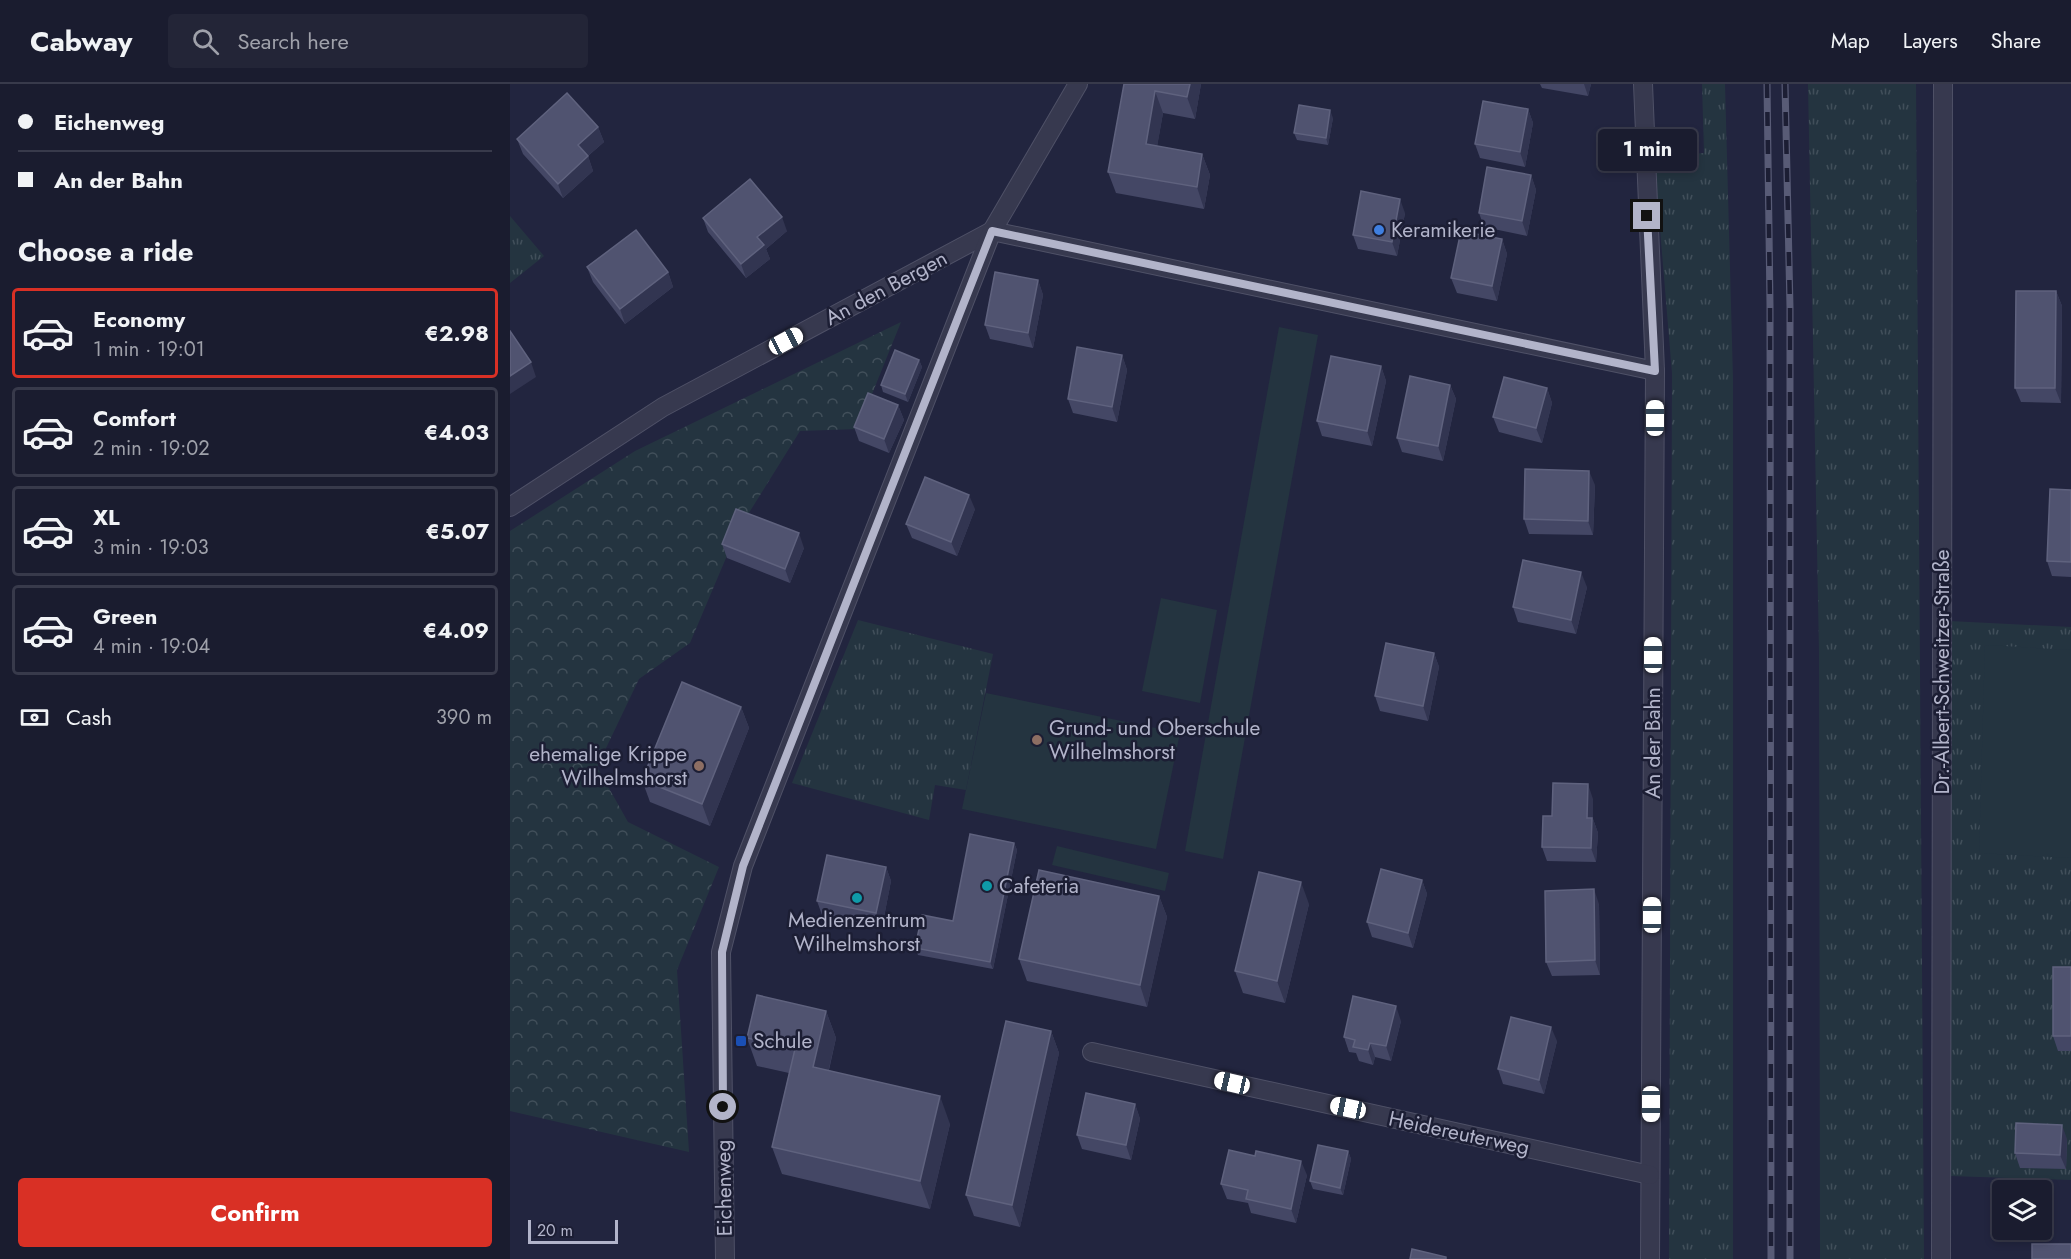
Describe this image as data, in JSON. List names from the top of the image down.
{
  "streets": {
    "street": [
      "An den Bergen",
      "Dr.-Albert-Schweitzer-Straße",
      "An der Bahn",
      "Heidereuterweg",
      "Eichenweg"
    ]
  },
  "crossings": [
    ["An den Bergen", "Eichenweg"],
    ["An der Bahn", "Heidereuterweg"]
  ],
  "places": {
    "other": [
      "Keramikerie",
      "Grund- und Oberschule Wilhelmshorst",
      "ehemalige Krippe Wilhelmshorst",
      "Cafeteria",
      "Medienzentrum Wilhelmshorst"
    ],
    "transit": ["Schule"]
  },
  "scale_bar": "20 m",
  "page": {
    "header": "Cabway",
    "search": "Search here",
    "nav": ["Map", "Layers", "Share"],
    "banner": ["Eichenweg", "An der Bahn"],
    "bubble": "1 min",
    "heading": "Choose a ride",
    "list": [
      {
        "name": "Economy",
        "note": "1 min · 19:01",
        "value": "€2.98"
      },
      {
        "name": "Comfort",
        "note": "2 min · 19:02",
        "value": "€4.03"
      },
      {
        "name": "XL",
        "note": "3 min · 19:03",
        "value": "€5.07"
      },
      {
        "name": "Green",
        "note": "4 min · 19:04",
        "value": "€4.09"
      }
    ],
    "pay": ["Cash", "390 m"],
    "buttons": "Confirm",
    "scale": "20 m"
  }
}
